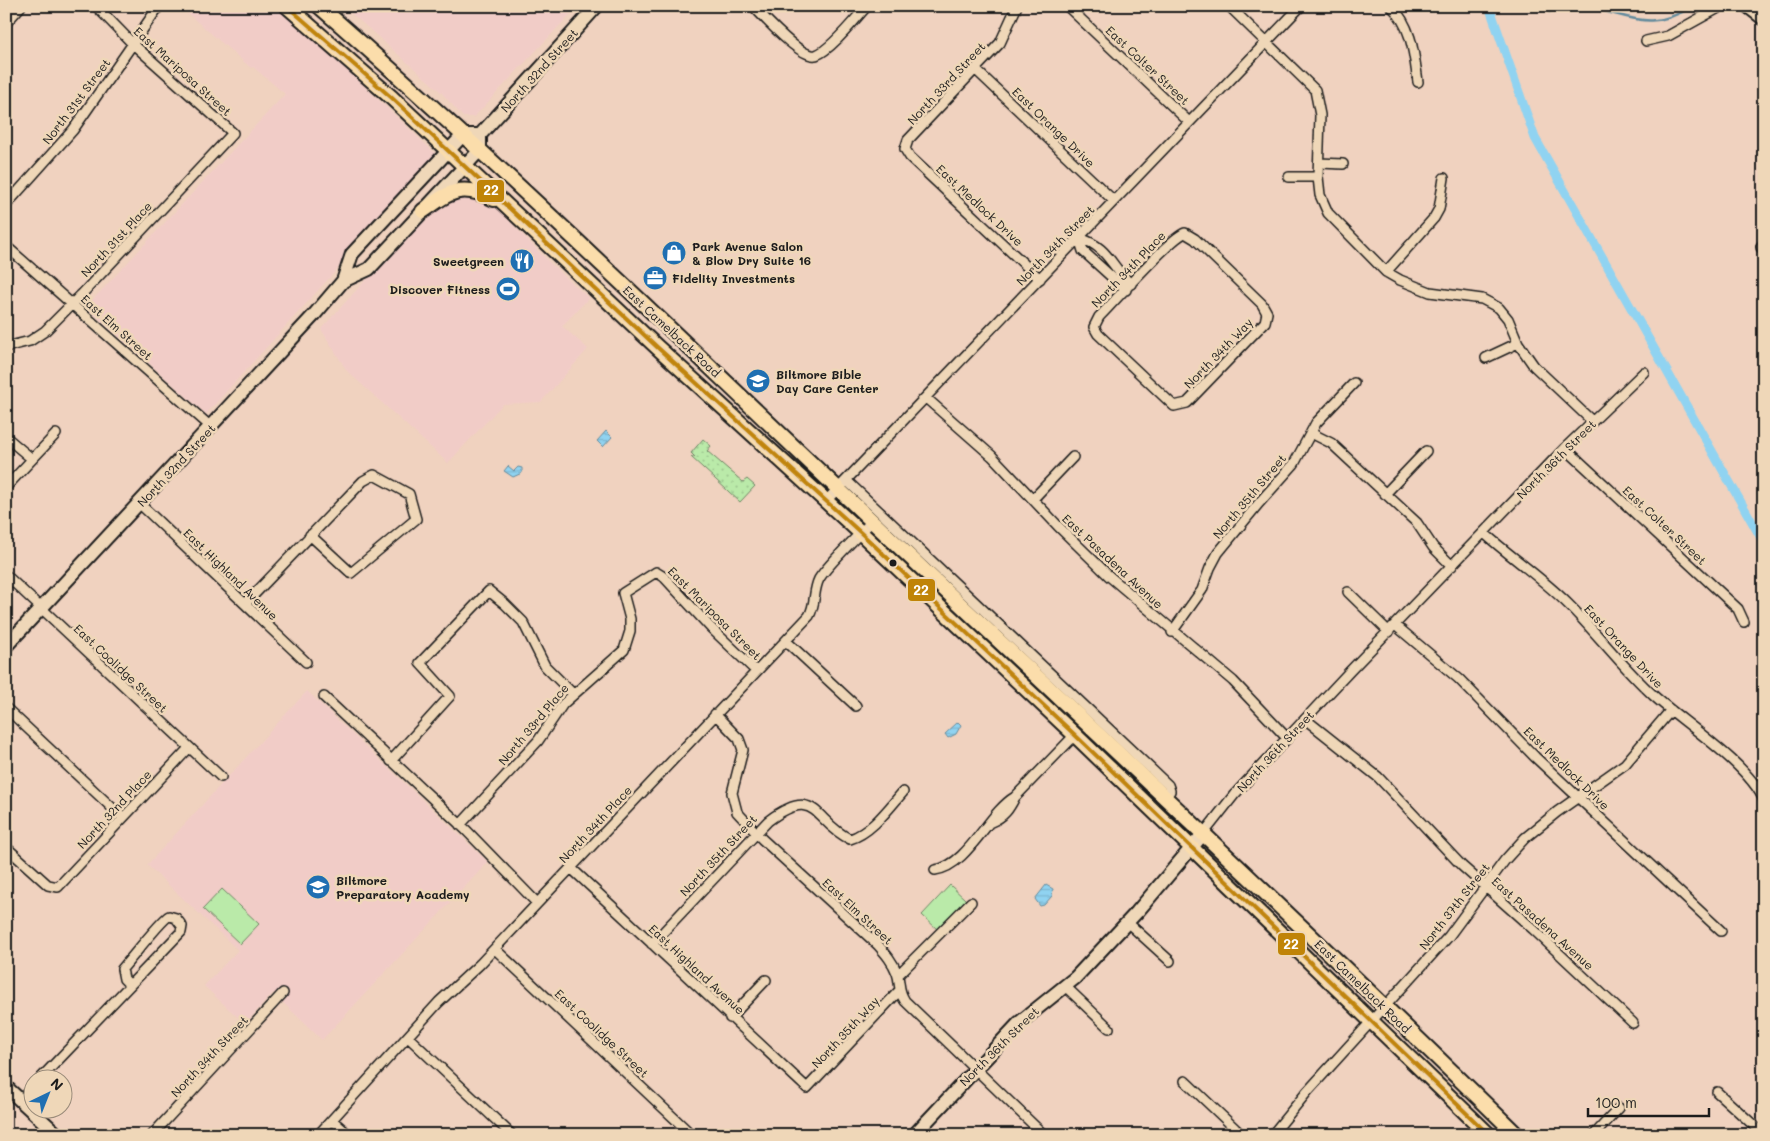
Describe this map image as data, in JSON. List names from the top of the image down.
{
  "streets": {
    "main road": ["North 32nd Street", "East Camelback Road", "North 36th Street"],
    "street": [
      "East Colter Street",
      "East Mariposa Street",
      "North 33rd Street",
      "North 31st Street",
      "East Orange Drive",
      "East Medlock Drive",
      "North 31st Place",
      "North 34th Street",
      "North 34th Place",
      "East Elm Street",
      "North 34th Way",
      "North 35th Street",
      "East Pasadena Avenue",
      "East Highland Avenue",
      "East Coolidge Street",
      "North 33rd Place",
      "North 32nd Place",
      "North 37th Street",
      "North 35th Way"
    ]
  },
  "crossings": [
    ["East Colter Street", "North 34th Street"],
    ["East Colter Street", "North 36th Street"],
    ["North 32nd Street", "East Elm Street"],
    ["North 32nd Street", "East Camelback Road"],
    ["North 32nd Street", "East Highland Avenue"],
    ["North 32nd Street", "East Coolidge Street"],
    ["East Mariposa Street", "North 31st Street"],
    ["East Mariposa Street", "North 31st Place"],
    ["East Mariposa Street", "North 34th Place"],
    ["East Mariposa Street", "North 33rd Place"],
    ["North 33rd Street", "East Orange Drive"],
    ["North 33rd Street", "East Medlock Drive"],
    ["East Orange Drive", "North 34th Street"],
    ["East Orange Drive", "North 36th Street"],
    ["East Orange Drive", "North 37th Street"],
    ["East Medlock Drive", "North 34th Street"],
    ["East Medlock Drive", "North 36th Street"],
    ["East Medlock Drive", "North 37th Street"],
    ["North 31st Place", "East Elm Street"],
    ["North 34th Street", "East Camelback Road"],
    ["North 34th Street", "East Pasadena Avenue"],
    ["North 34th Place", "East Elm Street"],
    ["North 34th Place", "East Camelback Road"],
    ["North 34th Place", "North 34th Way"],
    ["North 34th Place", "East Highland Avenue"],
    ["North 34th Place", "East Coolidge Street"],
    ["East Elm Street", "North 35th Street"],
    ["East Elm Street", "North 35th Way"],
    ["East Camelback Road", "North 36th Street"],
    ["East Camelback Road", "North 37th Street"],
    ["North 36th Street", "East Pasadena Avenue"],
    ["North 35th Street", "East Pasadena Avenue"],
    ["North 35th Street", "East Highland Avenue"],
    ["East Pasadena Avenue", "North 37th Street"],
    ["East Highland Avenue", "North 35th Way"],
    ["East Coolidge Street", "North 32nd Place"]
  ],
  "places": {
    "shop": ["Park Avenue Salon & Blow Dry Suite 16"],
    "restaurant": ["Sweetgreen"],
    "office": ["Fidelity Investments"],
    "sports": ["Discover Fitness"],
    "school or university": ["Biltmore Bible Day Care Center", "Biltmore Preparatory Academy"]
  },
  "lines": ["transit line 22"],
  "scale_bar": "100 m",
  "north": "top right"
}
